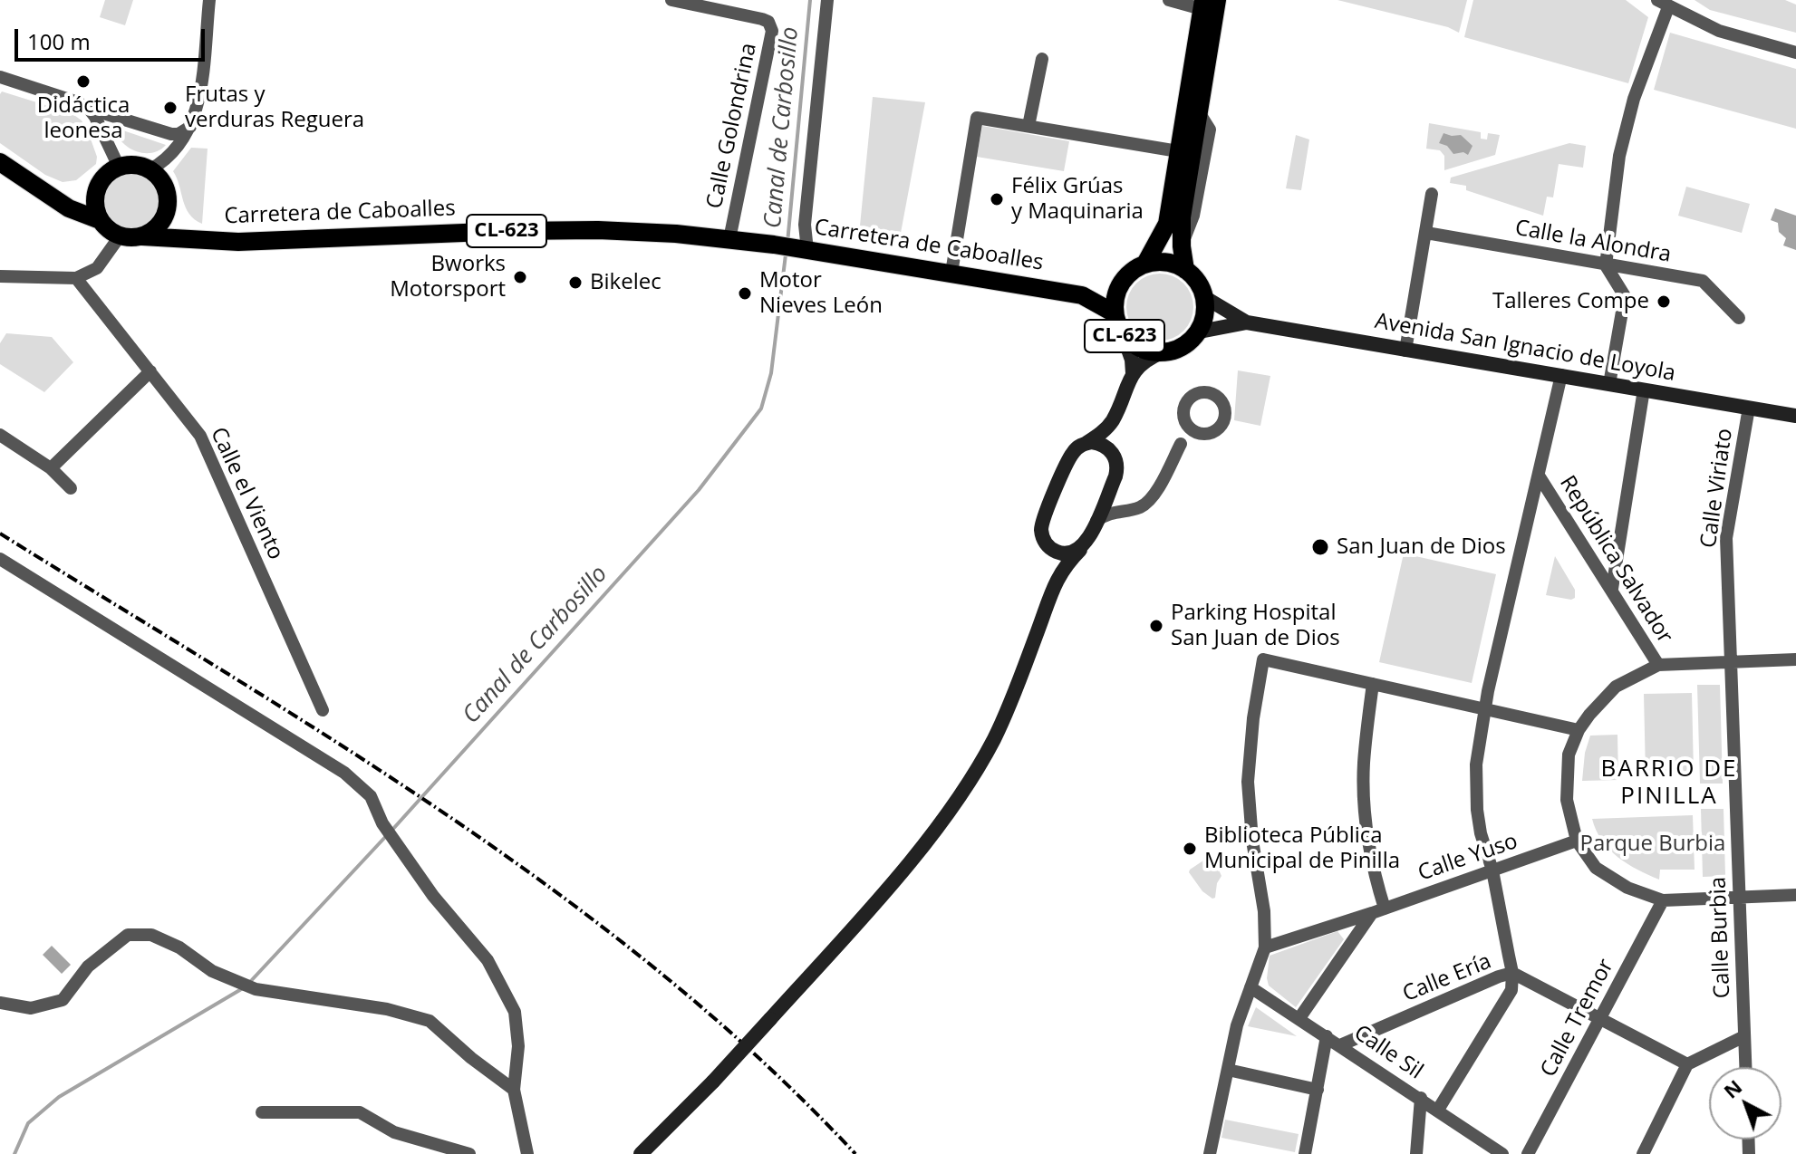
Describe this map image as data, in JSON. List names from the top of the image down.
{
  "streets": {
    "main road": ["Carretera de Caboalles", "CL-623", "Avenida San Ignacio de Loyola"],
    "street": [
      "Calle Golondrina",
      "Calle la Alondra",
      "Calle Viriato",
      "Calle el Viento",
      "República Salvador",
      "Calle Yuso",
      "Calle Burbia",
      "Calle Ería",
      "Calle Tremor",
      "Calle Sil"
    ]
  },
  "crossings": [
    ["Calle Golondrina", "Carretera de Caboalles"],
    ["Carretera de Caboalles", "CL-623"],
    ["Avenida San Ignacio de Loyola", "Calle Viriato"],
    ["Avenida San Ignacio de Loyola", "Calle Ería"],
    ["Calle Viriato", "Calle Burbia"],
    ["República Salvador", "Calle Ería"],
    ["Calle Yuso", "Calle Ería"],
    ["Calle Ería", "Calle Sil"]
  ],
  "districts": ["BARRIO DE PINILLA"],
  "water": ["Canal de Carbosillo"],
  "parks": ["Parque Burbia"],
  "places": [
    "Didáctica leonesa",
    "Frutas y verduras Reguera",
    "Félix Grúas y Maquinaria",
    "Bworks Motorsport",
    "Bikelec",
    "Motor Nieves León",
    "Talleres Compe",
    "San Juan de Dios",
    "Parking Hospital San Juan de Dios",
    "Biblioteca Pública Municipal de Pinilla"
  ],
  "scale_bar": "100 m",
  "north": "top left"
}
